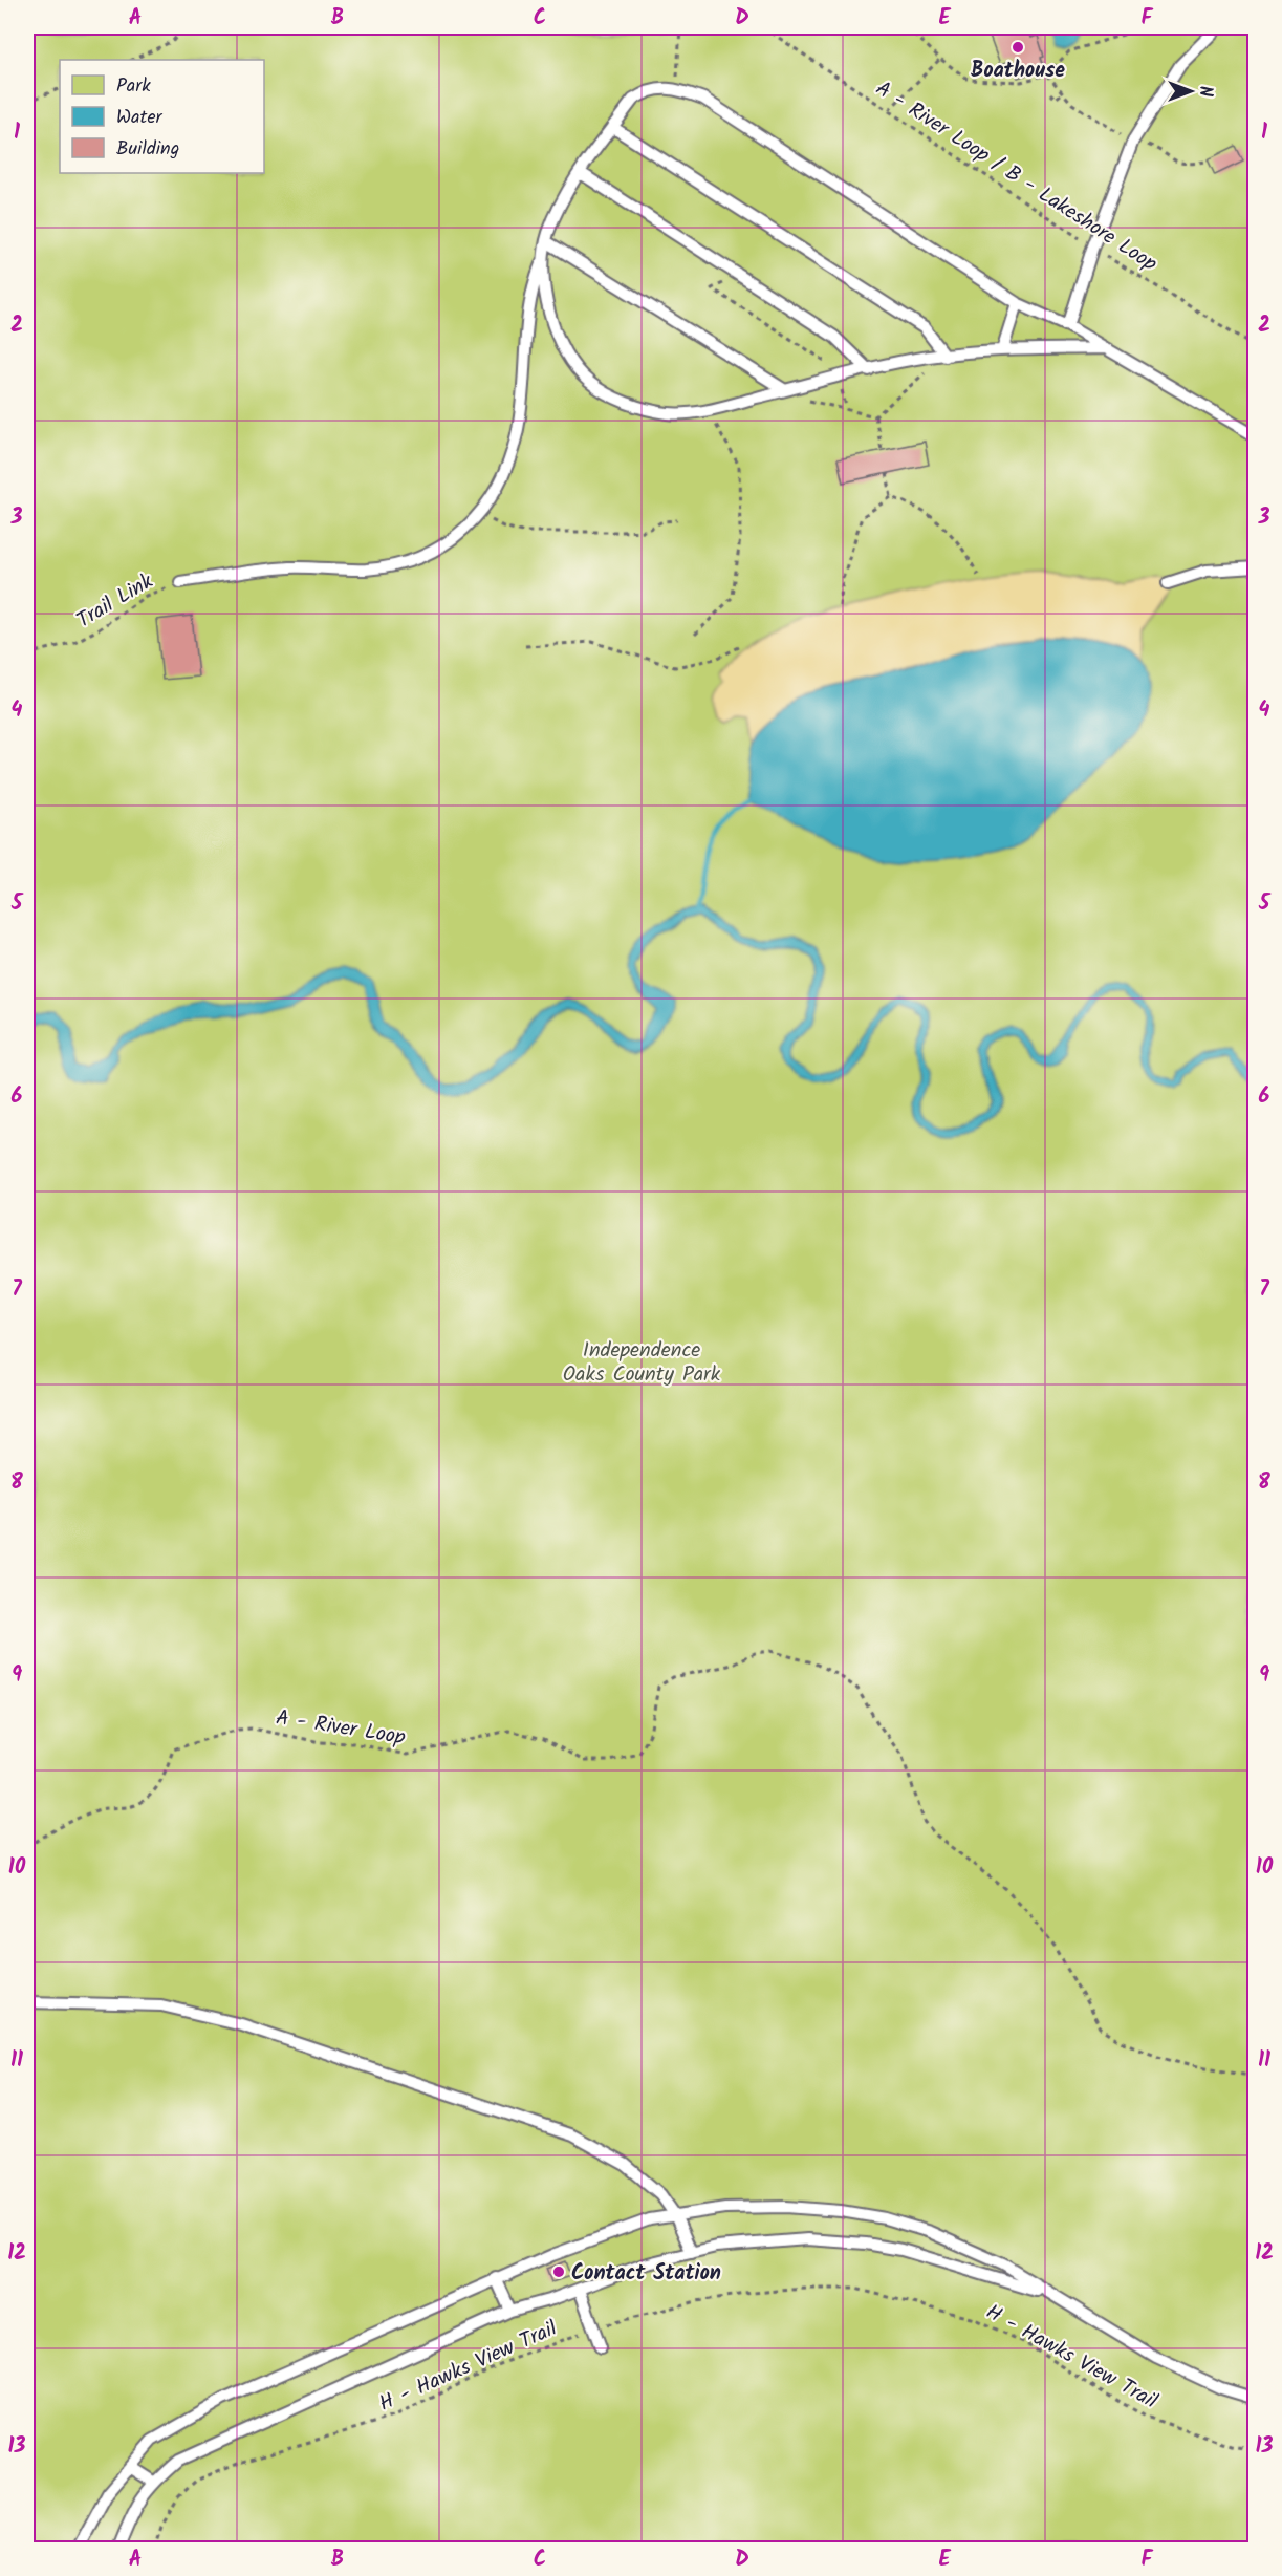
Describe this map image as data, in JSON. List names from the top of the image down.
{
  "streets": {
    "path": [
      "A - River Loop / B - Lakeshore Loop",
      "Trail Link",
      "A - River Loop",
      "H - Hawks View Trail"
    ]
  },
  "parks": ["Independence Oaks County Park"],
  "places": ["Boathouse", "Contact Station"],
  "legend": ["Park", "Water", "Building"],
  "north": "right",
  "grid": {
    "columns": [
      "A",
      "B",
      "C",
      "D",
      "E",
      "F"
    ],
    "rows": [
      "1",
      "2",
      "3",
      "4",
      "5",
      "6",
      "7",
      "8",
      "9",
      "10",
      "11",
      "12",
      "13"
    ]
  }
}
